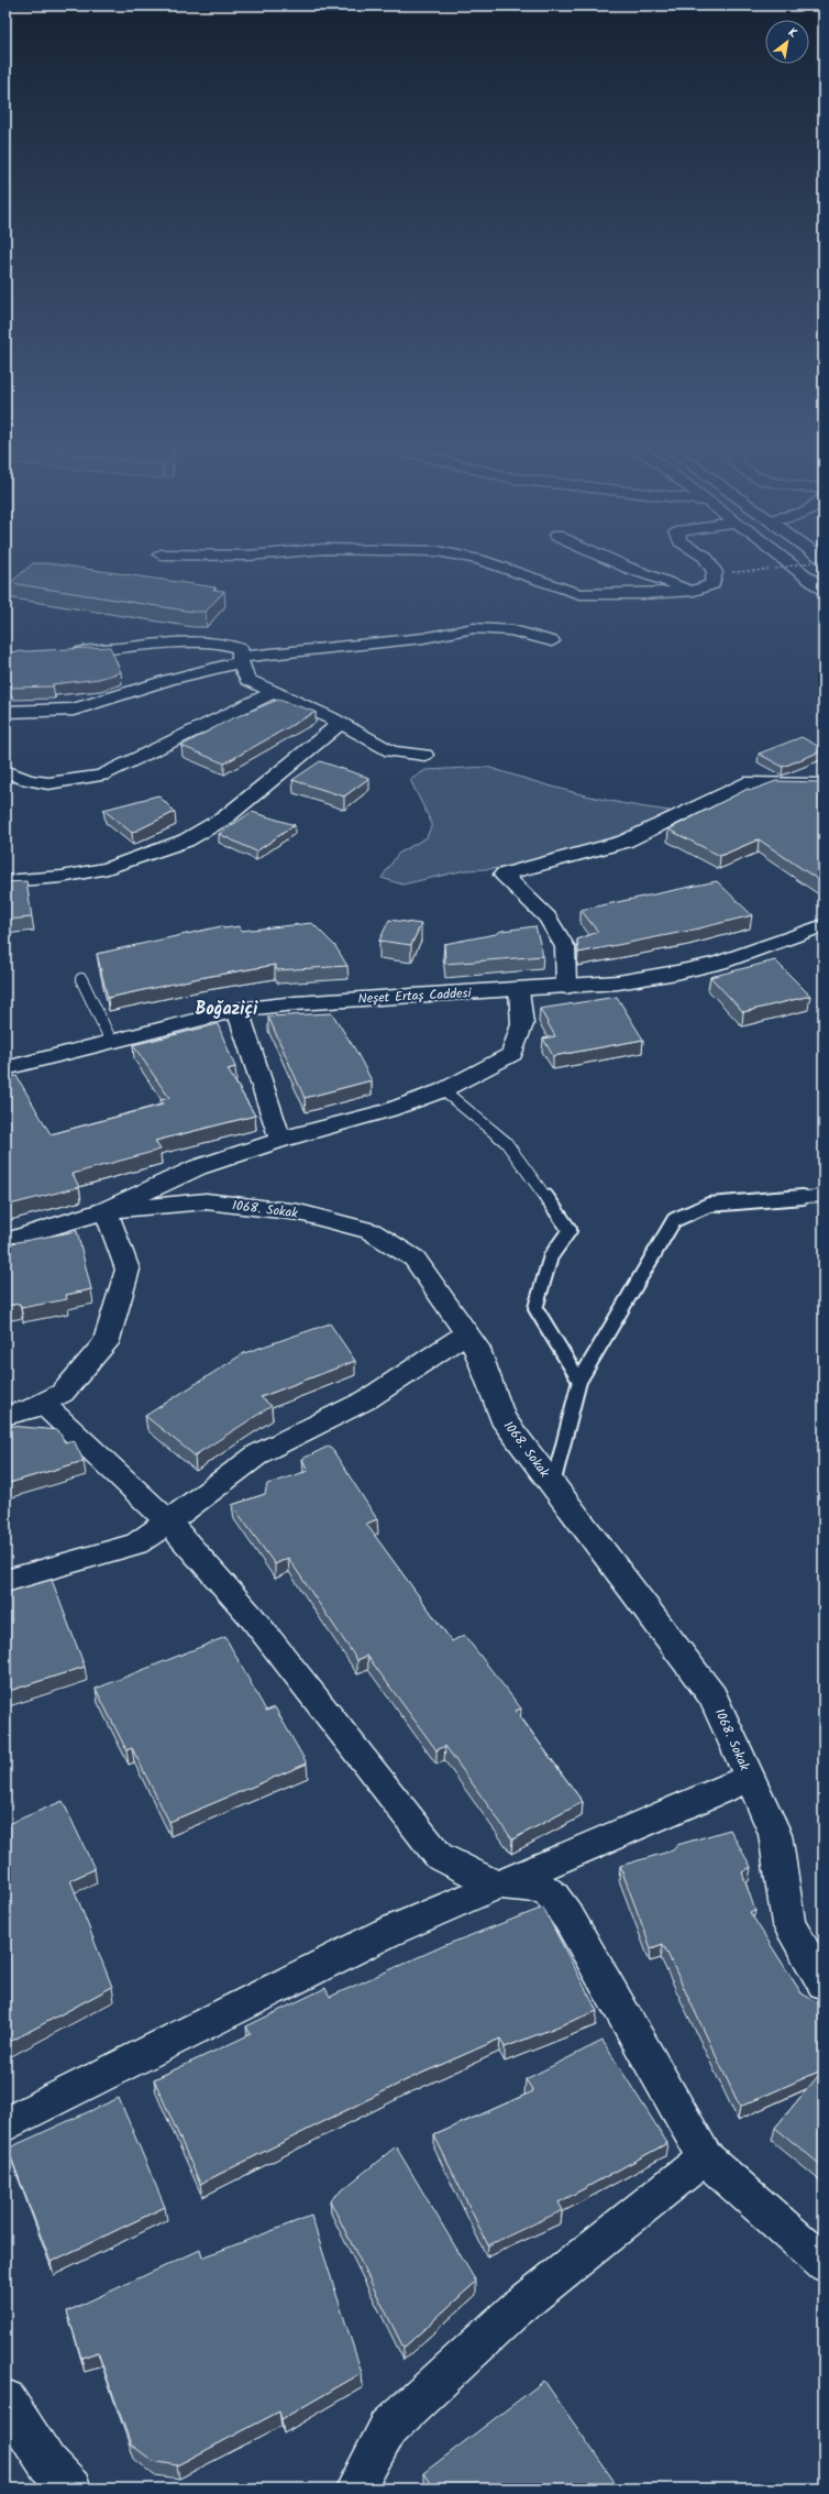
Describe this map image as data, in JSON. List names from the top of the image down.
{
  "streets": {
    "main road": ["Neşet Ertaş Caddesi", "1068. Sokak"]
  },
  "districts": ["Boğaziçi"],
  "north": "top right"
}
